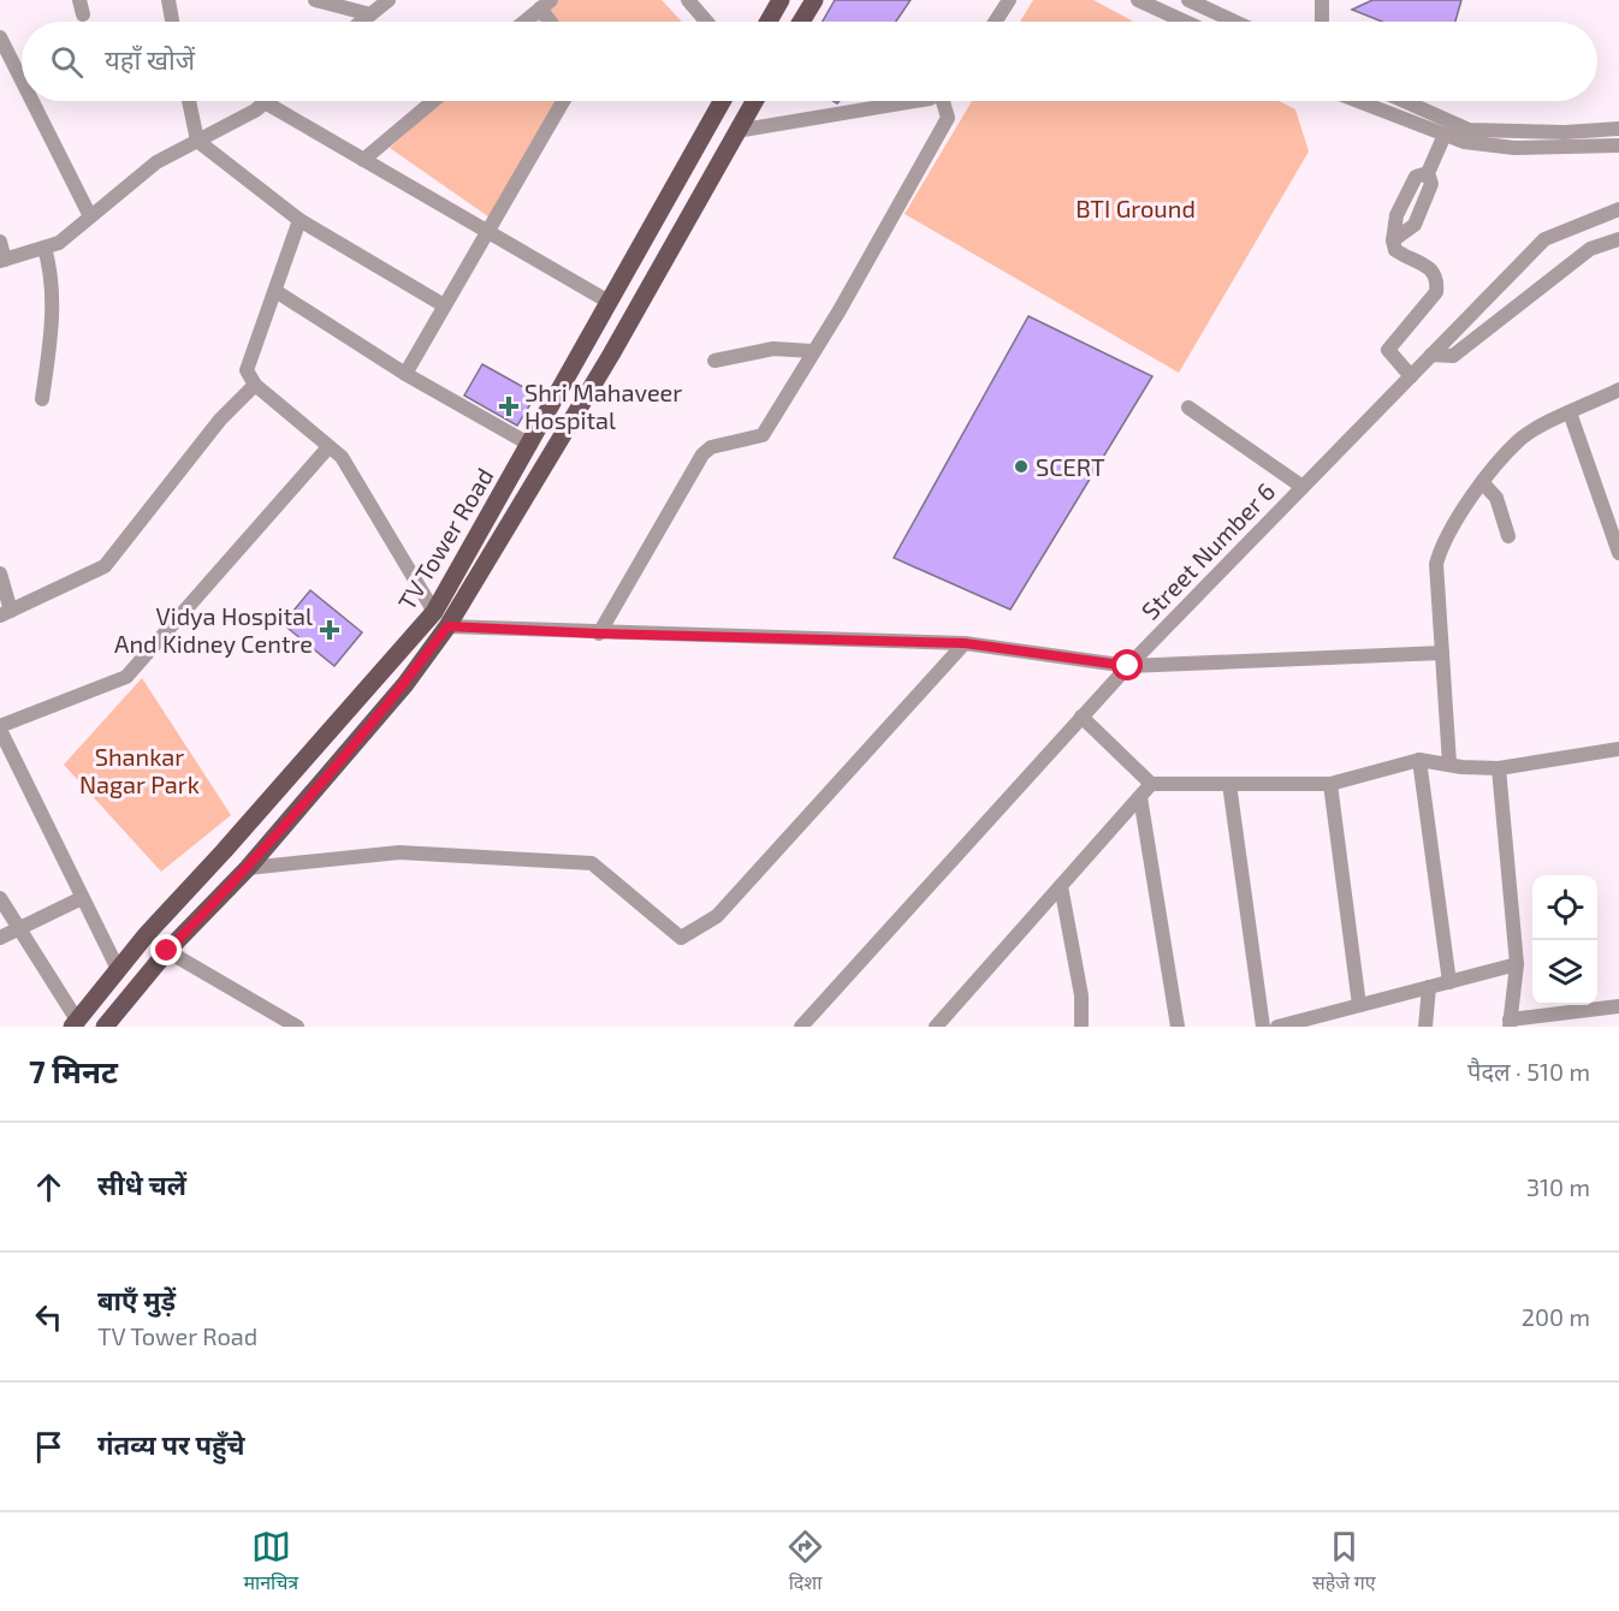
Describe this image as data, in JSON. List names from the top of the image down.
{
  "streets": {
    "main road": ["TV Tower Road"],
    "street": ["Street Number 6"]
  },
  "parks": ["BTI Ground", "Shankar Nagar Park"],
  "places": {
    "health": ["Shri Mahaveer Hospital", "Vidya Hospital And Kidney Centre"],
    "other": ["SCERT"]
  },
  "page": {
    "search": "यहाँ खोजें",
    "heading": ["7 मिनट", "पैदल · 510 m"],
    "list": [
      ["सीधे चलें", "310 m"],
      ["बाएँ मुड़ें", "TV Tower Road", "200 m"],
      "गंतव्य पर पहुँचे"
    ],
    "nav": ["मानचित्र", "दिशा", "सहेजे गए"]
  }
}
